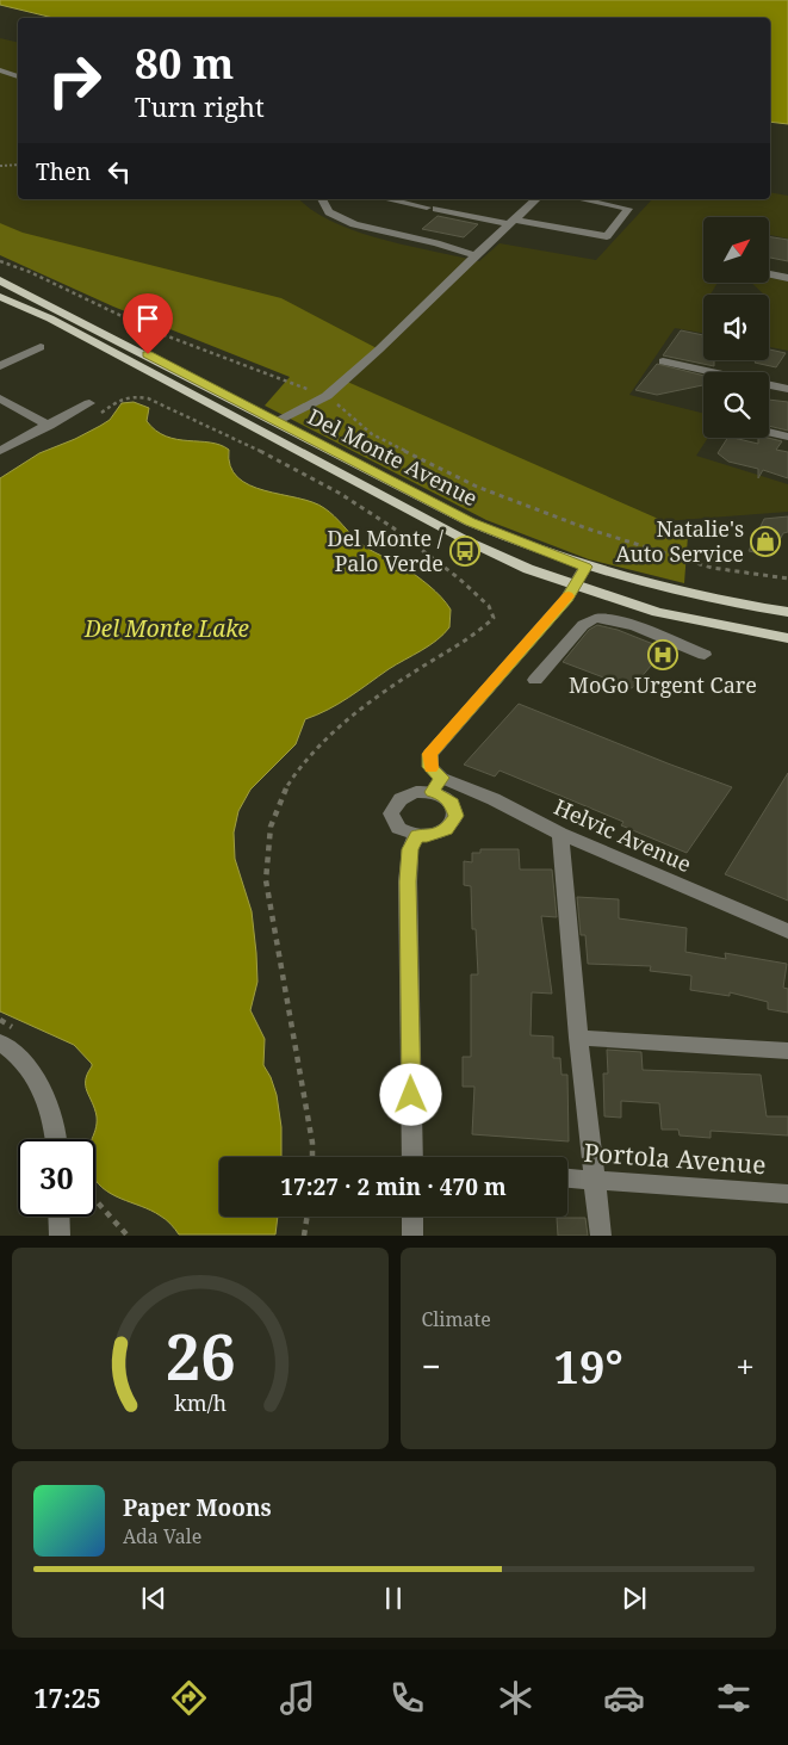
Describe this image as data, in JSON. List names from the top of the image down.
{
  "streets": {
    "main road": ["Del Monte Avenue"],
    "street": ["Helvic Avenue", "Portola Avenue"]
  },
  "water": ["Del Monte Lake"],
  "places": {
    "shop": ["Natalie's Auto Service"],
    "bus stop": ["Del Monte / Palo Verde"],
    "hospital": ["MoGo Urgent Care"]
  },
  "north": "top right",
  "page": {
    "turn": ["80 m", "Turn right"],
    "then": "Then",
    "limit": "30",
    "trip": "17:27 · 2 min · 470 m",
    "tile": "Climate",
    "heat": ["−", "19°", "+"],
    "song": ["Paper Moons", "Ada Vale"],
    "tabs": "17:25",
    "gauge": ["26", "km/h"]
  }
}
